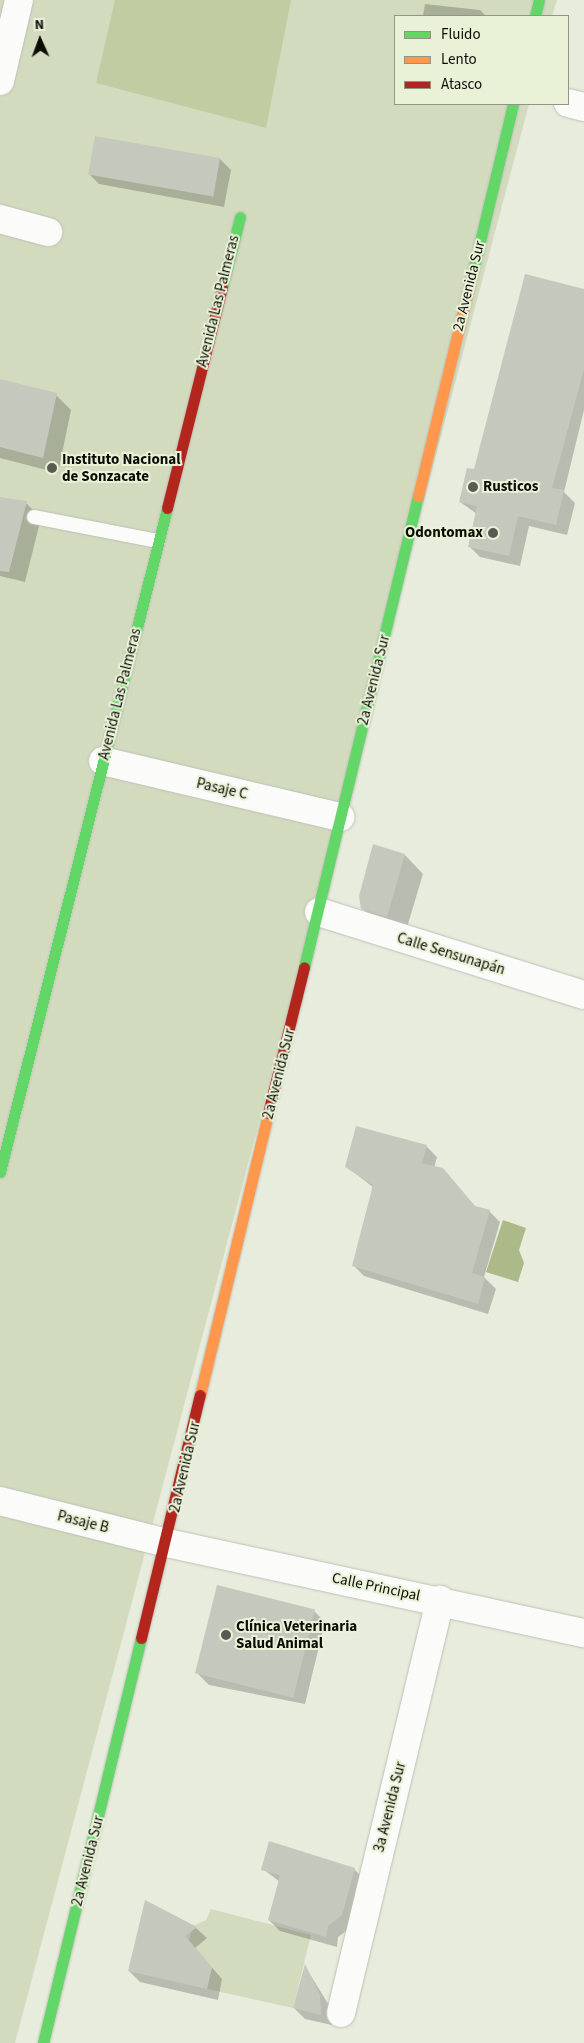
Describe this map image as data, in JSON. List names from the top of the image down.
{
  "streets": {
    "street": [
      "2a Avenida Sur",
      "Avenida Las Palmeras",
      "Pasaje C",
      "Calle Sensunapán",
      "Pasaje B",
      "Calle Principal",
      "3a Avenida Sur"
    ]
  },
  "crossings": [
    ["2a Avenida Sur", "Pasaje C"],
    ["2a Avenida Sur", "Calle Sensunapán"],
    ["2a Avenida Sur", "Pasaje B"],
    ["2a Avenida Sur", "Calle Principal"],
    ["Avenida Las Palmeras", "Pasaje C"],
    ["Pasaje B", "Calle Principal"],
    ["Calle Principal", "3a Avenida Sur"]
  ],
  "places": [
    "Instituto Nacional de Sonzacate",
    "Rusticos",
    "Odontomax",
    "Clínica Veterinaria Salud Animal"
  ],
  "legend": ["Fluido", "Lento", "Atasco"],
  "north": "top"
}
